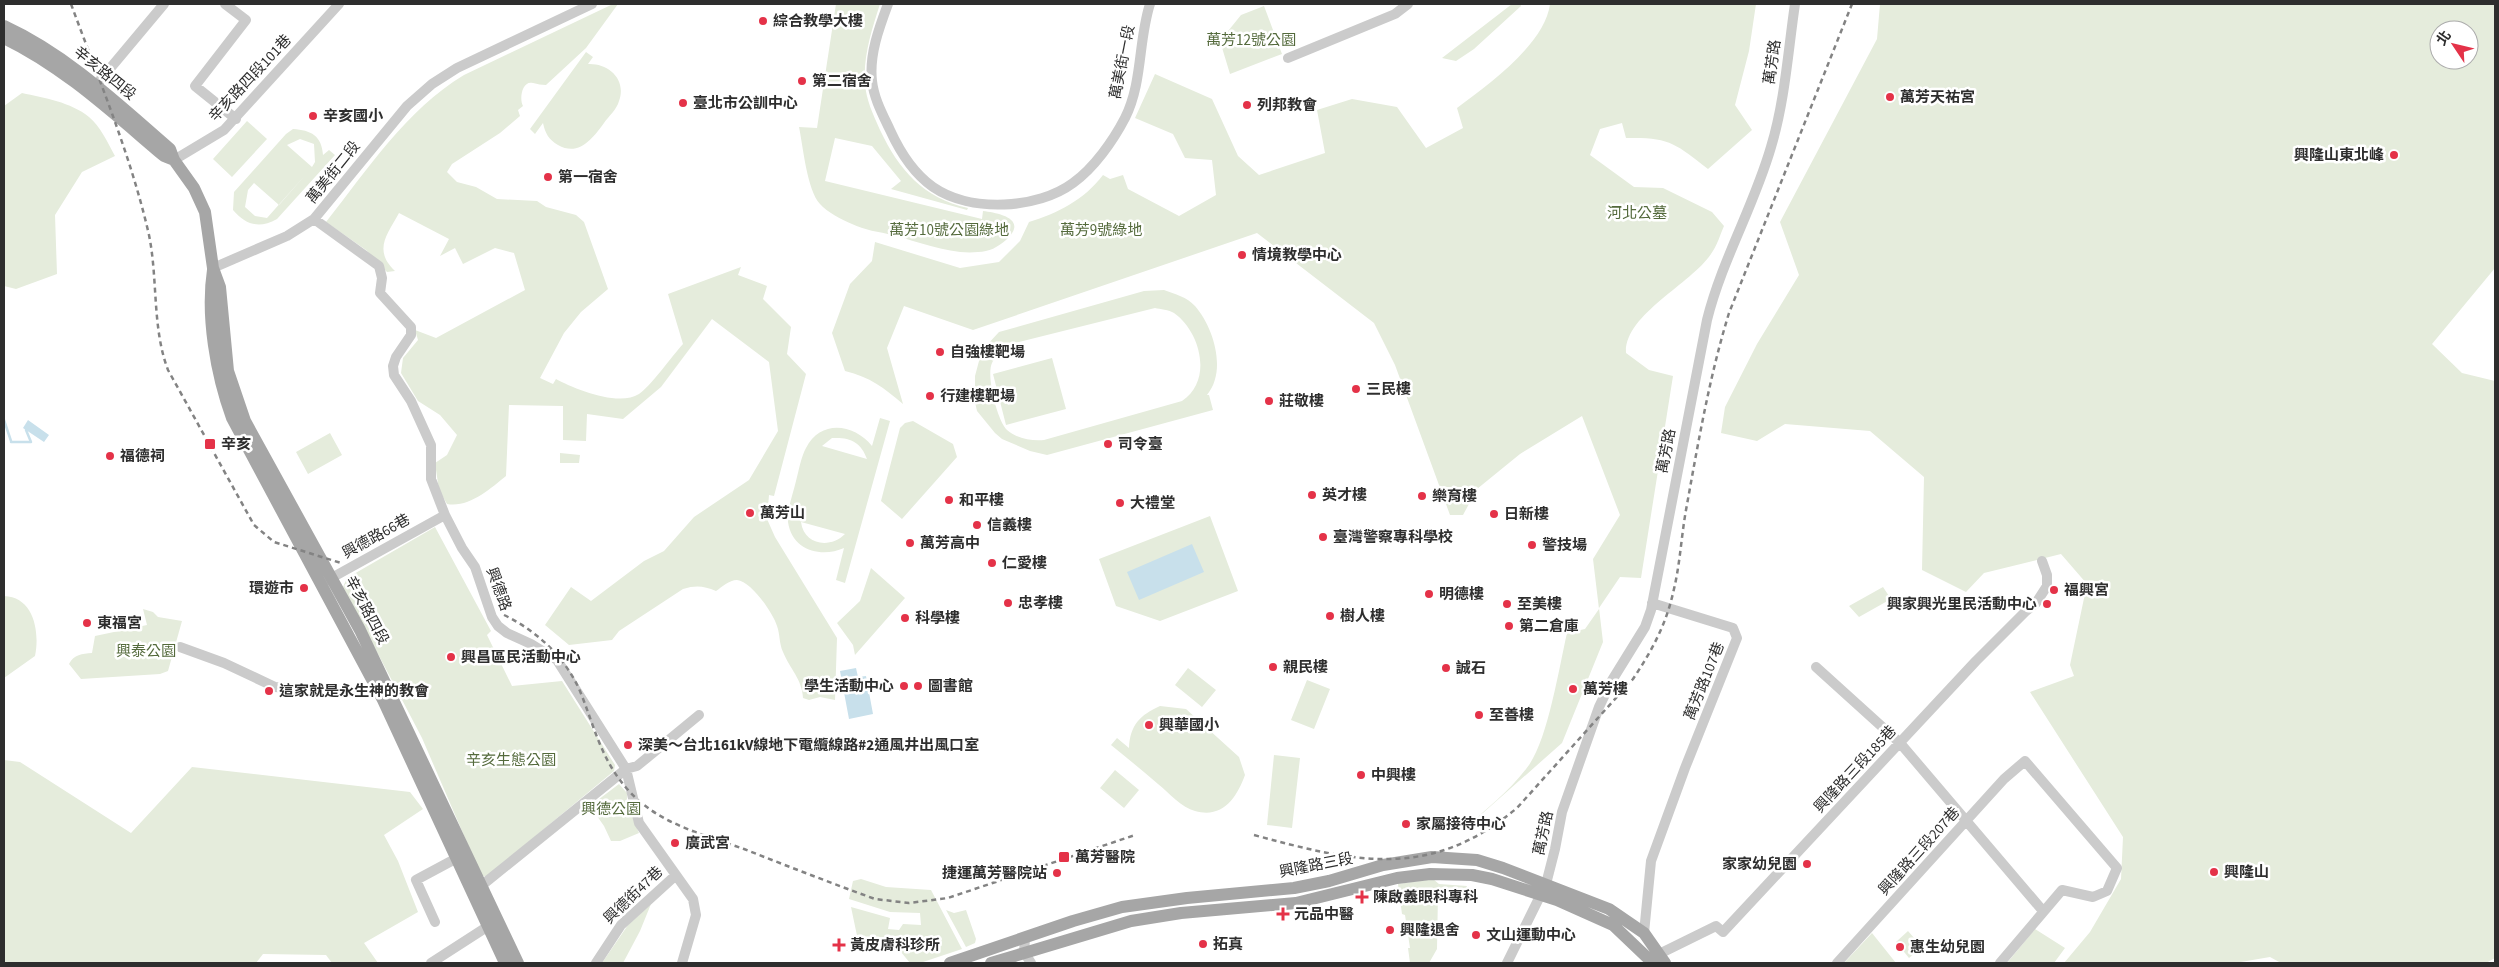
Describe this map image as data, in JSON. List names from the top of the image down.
{
  "streets": {
    "main road": ["辛亥路四段", "興隆路三段"],
    "street": [
      "萬美街一段",
      "萬芳路",
      "辛亥路四段101巷",
      "萬美街二段",
      "興德路66巷",
      "興德路",
      "萬芳路107巷",
      "興隆路三段185巷",
      "興隆路三段207巷",
      "興德街47巷"
    ]
  },
  "crossings": [
    ["萬芳路", "萬芳路107巷"],
    ["萬芳路", "興隆路三段"],
    ["辛亥路四段", "辛亥路四段101巷"],
    ["辛亥路四段", "萬美街二段"],
    ["辛亥路四段", "興德路66巷"],
    ["萬美街二段", "興德路"],
    ["興德路66巷", "興德路"],
    ["興德路", "興德街47巷"],
    ["萬芳路107巷", "興隆路三段"],
    ["興隆路三段185巷", "興隆路三段"]
  ],
  "parks": [
    "萬芳12號公園",
    "河北公墓",
    "萬芳10號公園綠地",
    "萬芳9號綠地",
    "興泰公園",
    "辛亥生態公園",
    "興德公園"
  ],
  "places": {
    "other": [
      "綜合教學大樓",
      "第二宿舍",
      "萬芳天祐宮",
      "臺北市公訓中心",
      "列邦教會",
      "辛亥國小",
      "興隆山東北峰",
      "第一宿舍",
      "情境教學中心",
      "自強樓靶場",
      "三民樓",
      "行建樓靶場",
      "莊敬樓",
      "司令臺",
      "福德祠",
      "英才樓",
      "樂育樓",
      "和平樓",
      "大禮堂",
      "萬芳山",
      "日新樓",
      "信義樓",
      "臺灣警察專科學校",
      "萬芳高中",
      "警技場",
      "仁愛樓",
      "環遊市",
      "福興宮",
      "明德樓",
      "忠孝樓",
      "至美樓",
      "興家興光里民活動中心",
      "樹人樓",
      "科學樓",
      "東福宮",
      "第二倉庫",
      "興昌區民活動中心",
      "親民樓",
      "誠石",
      "學生活動中心",
      "圖書館",
      "萬芳樓",
      "這家就是永生神的教會",
      "至善樓",
      "興華國小",
      "深美～台北161kV線地下電纜線路#2通風井出風口室",
      "中興樓",
      "家屬接待中心",
      "廣武宮",
      "家家幼兒園",
      "興隆山",
      "捷運萬芳醫院站",
      "興隆退舍",
      "文山運動中心",
      "拓真",
      "惠生幼兒園"
    ],
    "transit": ["辛亥", "萬芳醫院"],
    "health": ["陳啟義眼科專科", "元品中醫", "黃皮膚科珍所"]
  },
  "north": "top left"
}
